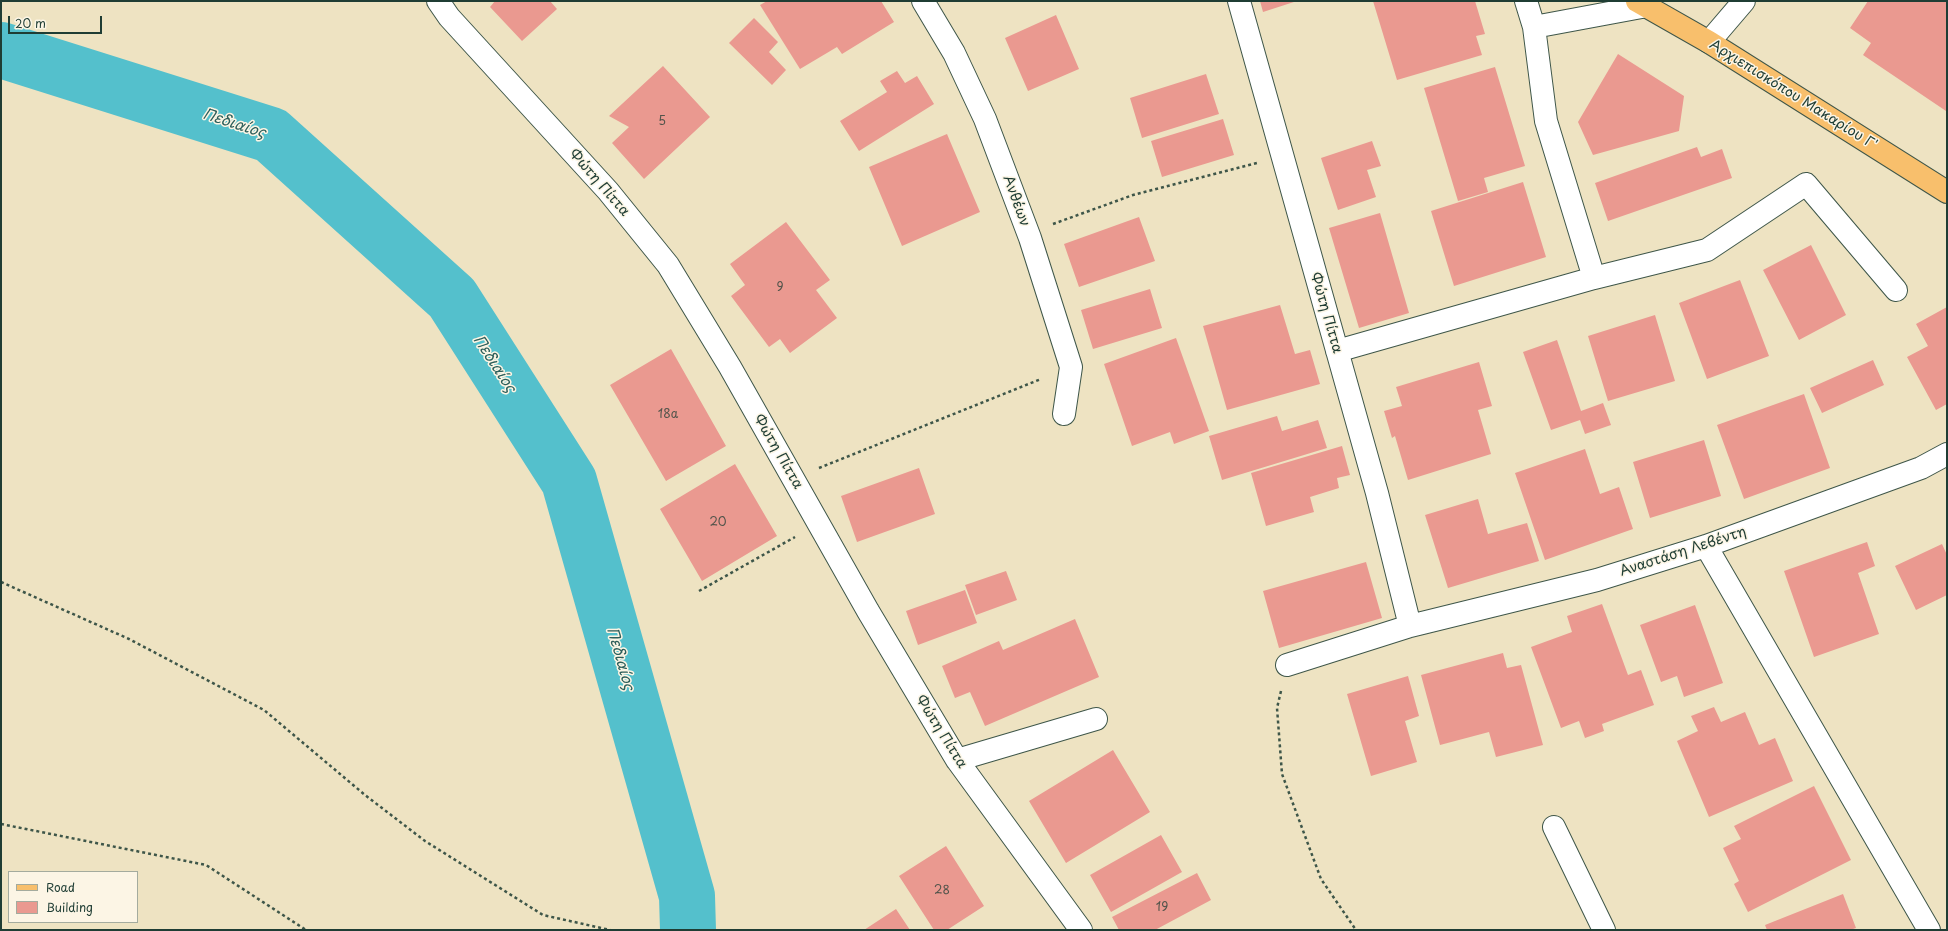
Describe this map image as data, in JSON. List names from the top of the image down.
{
  "streets": {
    "main road": ["Αρχιεπισκόπου Μακαρίου Γ'"],
    "street": ["Φώτη Πίττα", "Ανθέων", "Αναστάση Λεβέντη"]
  },
  "crossings": [
    ["Φώτη Πίττα", "Αναστάση Λεβέντη"]
  ],
  "water": ["Πεδιαίος"],
  "house_numbers": [
    "5",
    "9",
    "18a",
    "20",
    "28",
    "19"
  ],
  "legend": ["Road", "Building"],
  "scale_bar": "20 m"
}
